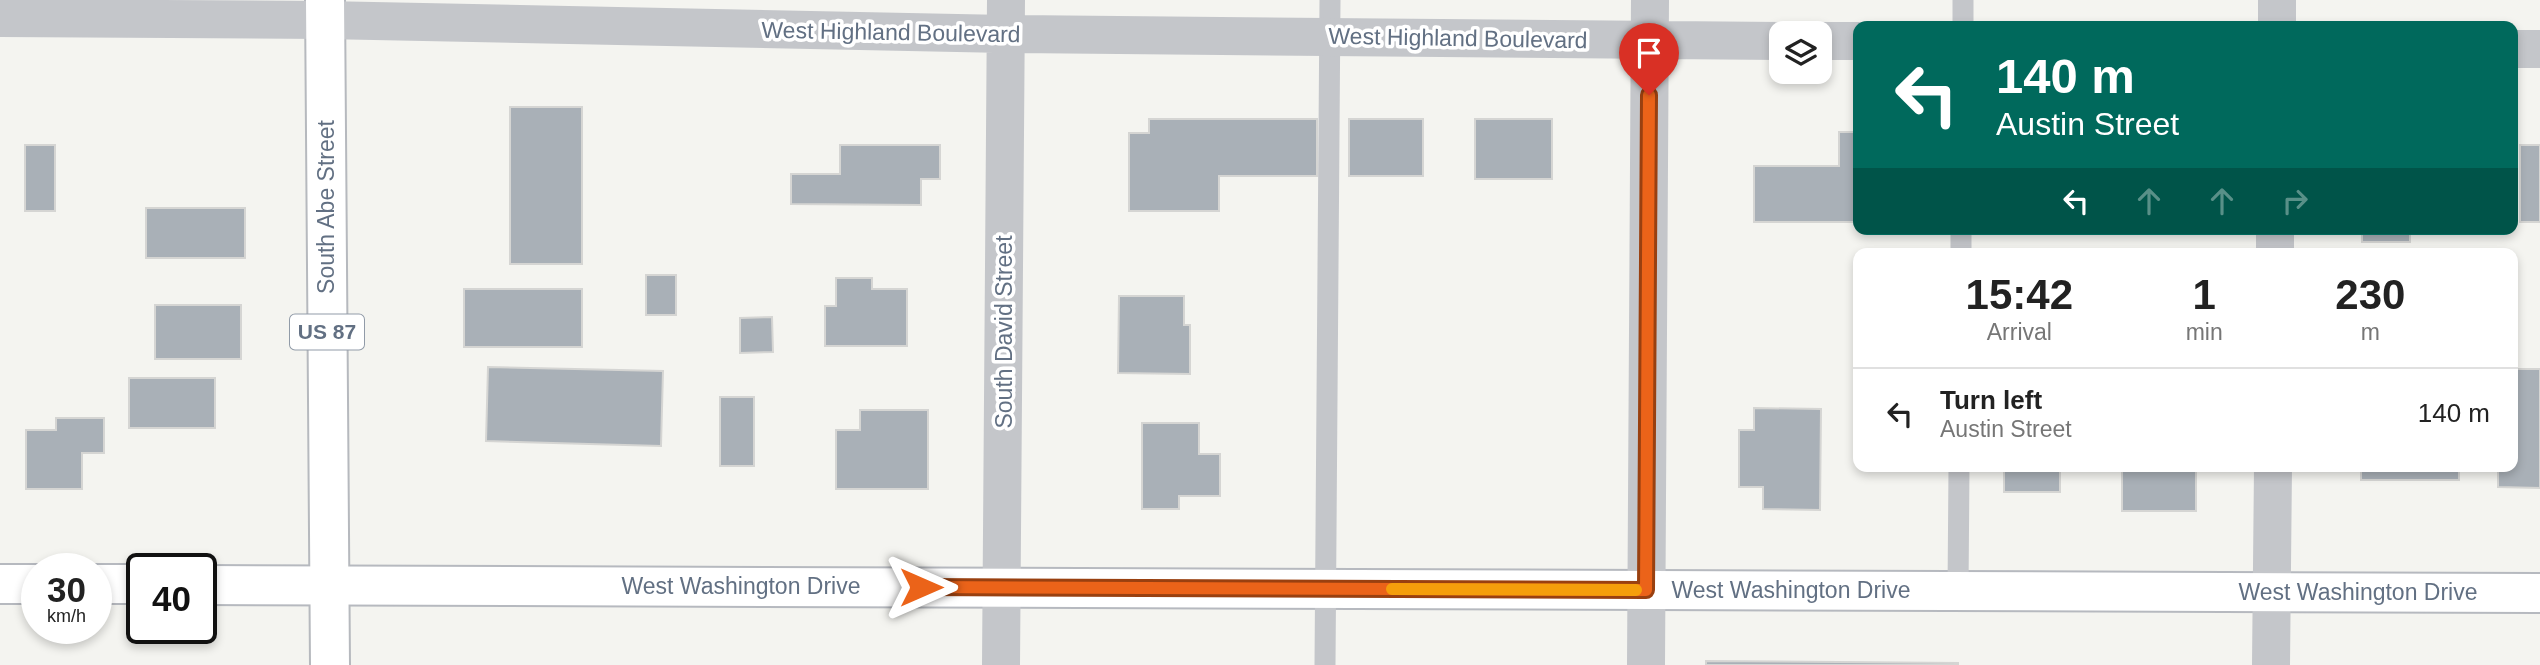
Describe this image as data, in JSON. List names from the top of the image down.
{
  "streets": {
    "street": [
      "West Highland Boulevard",
      "South Abe Street",
      "US 87",
      "South David Street",
      "West Washington Drive"
    ]
  },
  "crossings": [
    ["West Highland Boulevard", "South Abe Street"],
    ["West Highland Boulevard", "South David Street"],
    ["South Abe Street", "West Washington Drive"],
    ["South David Street", "West Washington Drive"]
  ],
  "page": {
    "turn": ["140 m", "Austin Street"],
    "eta": [
      "15:42",
      "Arrival",
      "1",
      "min",
      "230",
      "m"
    ],
    "list": [
      {
        "name": "Turn left",
        "note": "Austin Street",
        "value": "140 m"
      }
    ],
    "speed": "30 km/h",
    "limit": "40"
  }
}
